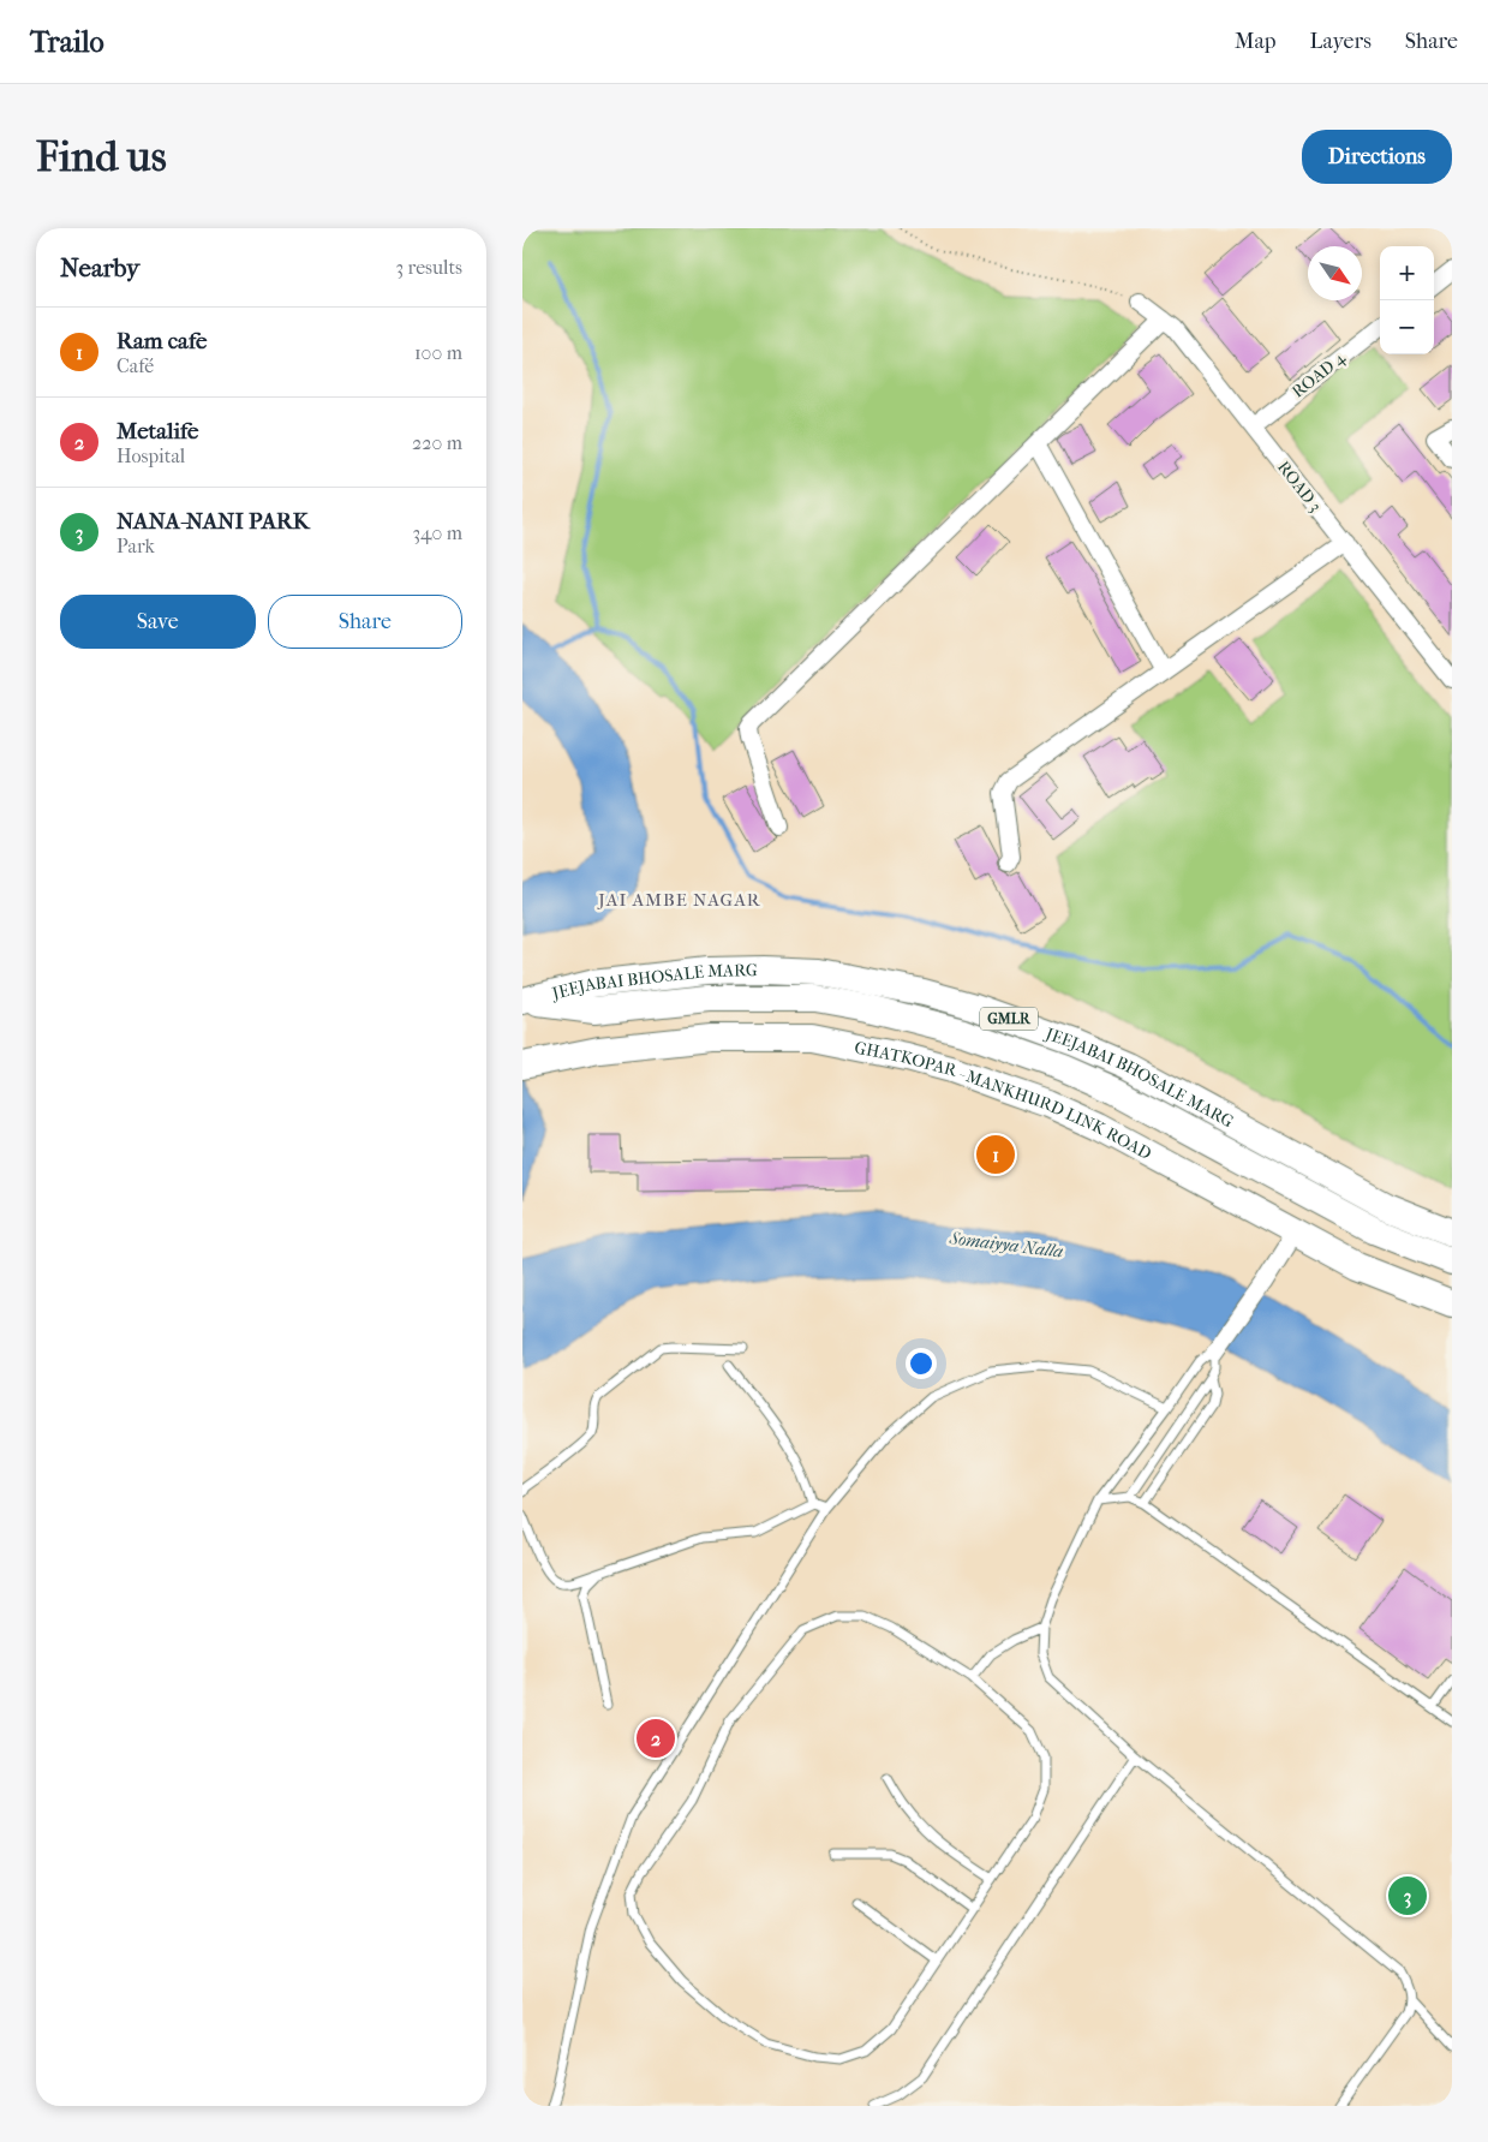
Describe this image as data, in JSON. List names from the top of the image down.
{
  "streets": {
    "highway": ["JEEJABAI BHOSALE MARG", "GMLR", "GHATKOPAR - MANKHURD LINK ROAD"],
    "street": ["ROAD 4", "ROAD 3"]
  },
  "crossings": [
    ["ROAD 4", "ROAD 3"]
  ],
  "districts": ["JAI AMBE NAGAR"],
  "water": ["Somaiyya Nalla"],
  "north": "bottom right",
  "page": {
    "header": "Trailo",
    "nav": ["Map", "Layers", "Share"],
    "buttons": [
      "Directions",
      ["Save", "Share"]
    ],
    "title": "Find us",
    "heading": ["Nearby", "3 results"],
    "map_buttons": ["+", "−"],
    "list": [
      {
        "mark": "1",
        "name": "Ram cafe",
        "note": "Café",
        "value": "100 m"
      },
      {
        "mark": "2",
        "name": "Metalife",
        "note": "Hospital",
        "value": "220 m"
      },
      {
        "mark": "3",
        "name": "NANA-NANI PARK",
        "note": "Park",
        "value": "340 m"
      }
    ],
    "pins": ["1", "2", "3"]
  }
}
